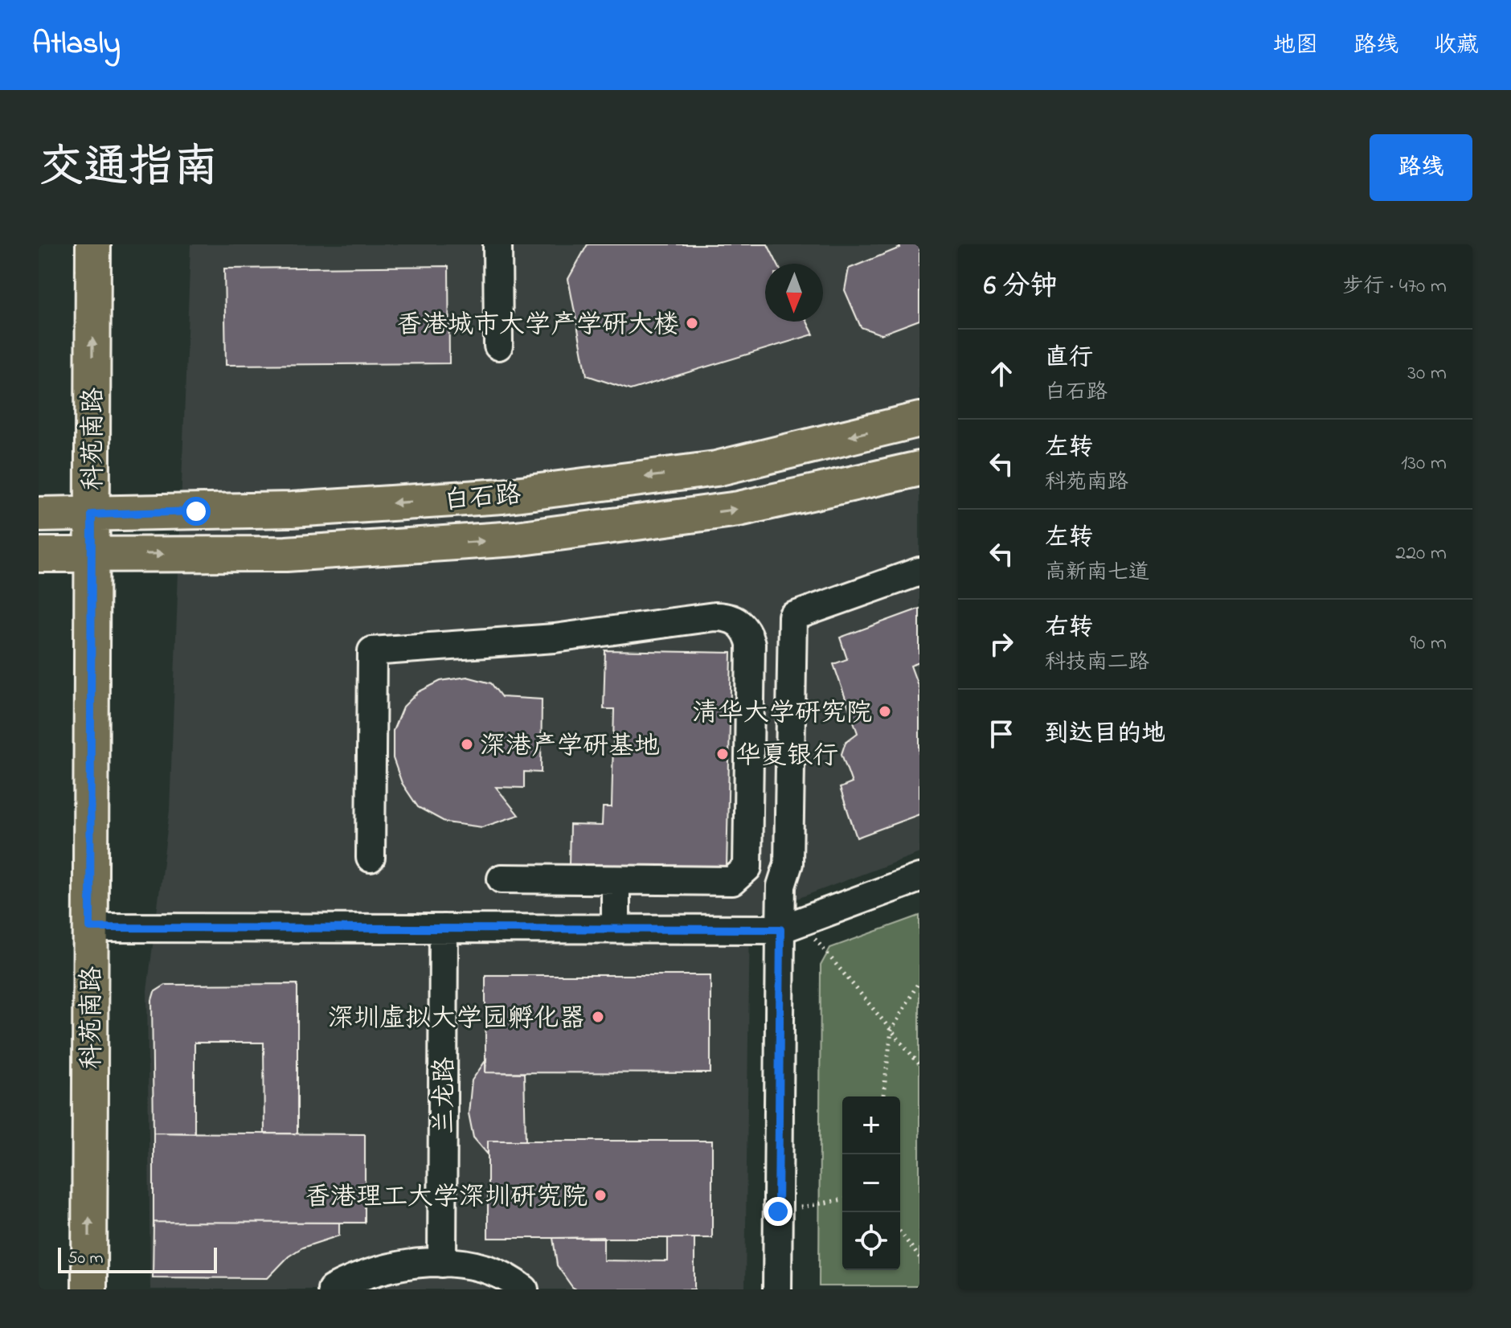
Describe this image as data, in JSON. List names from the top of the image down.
{
  "streets": {
    "main road": ["科苑南路", "白石路"],
    "street": ["兰龙路"]
  },
  "crossings": [
    ["科苑南路", "白石路"]
  ],
  "one_way": ["科苑南路"],
  "places": [
    "香港城市大学产学研大楼",
    "清华大学研究院",
    "深港产学研基地",
    "华夏银行",
    "深圳虚拟大学园孵化器",
    "香港理工大学深圳研究院"
  ],
  "scale_bar": "50 m",
  "north": "bottom",
  "page": {
    "header": "Atlasly",
    "nav": ["地图", "路线", "收藏"],
    "title": "交通指南",
    "buttons": "路线",
    "heading": ["6 分钟", "步行 · 470 m"],
    "list": [
      ["直行", "白石路", "30 m"],
      ["左转", "科苑南路", "130 m"],
      ["左转", "高新南七道", "220 m"],
      ["右转", "科技南二路", "90 m"],
      "到达目的地"
    ],
    "map_buttons": ["+", "−"],
    "scale": "50 m"
  }
}
